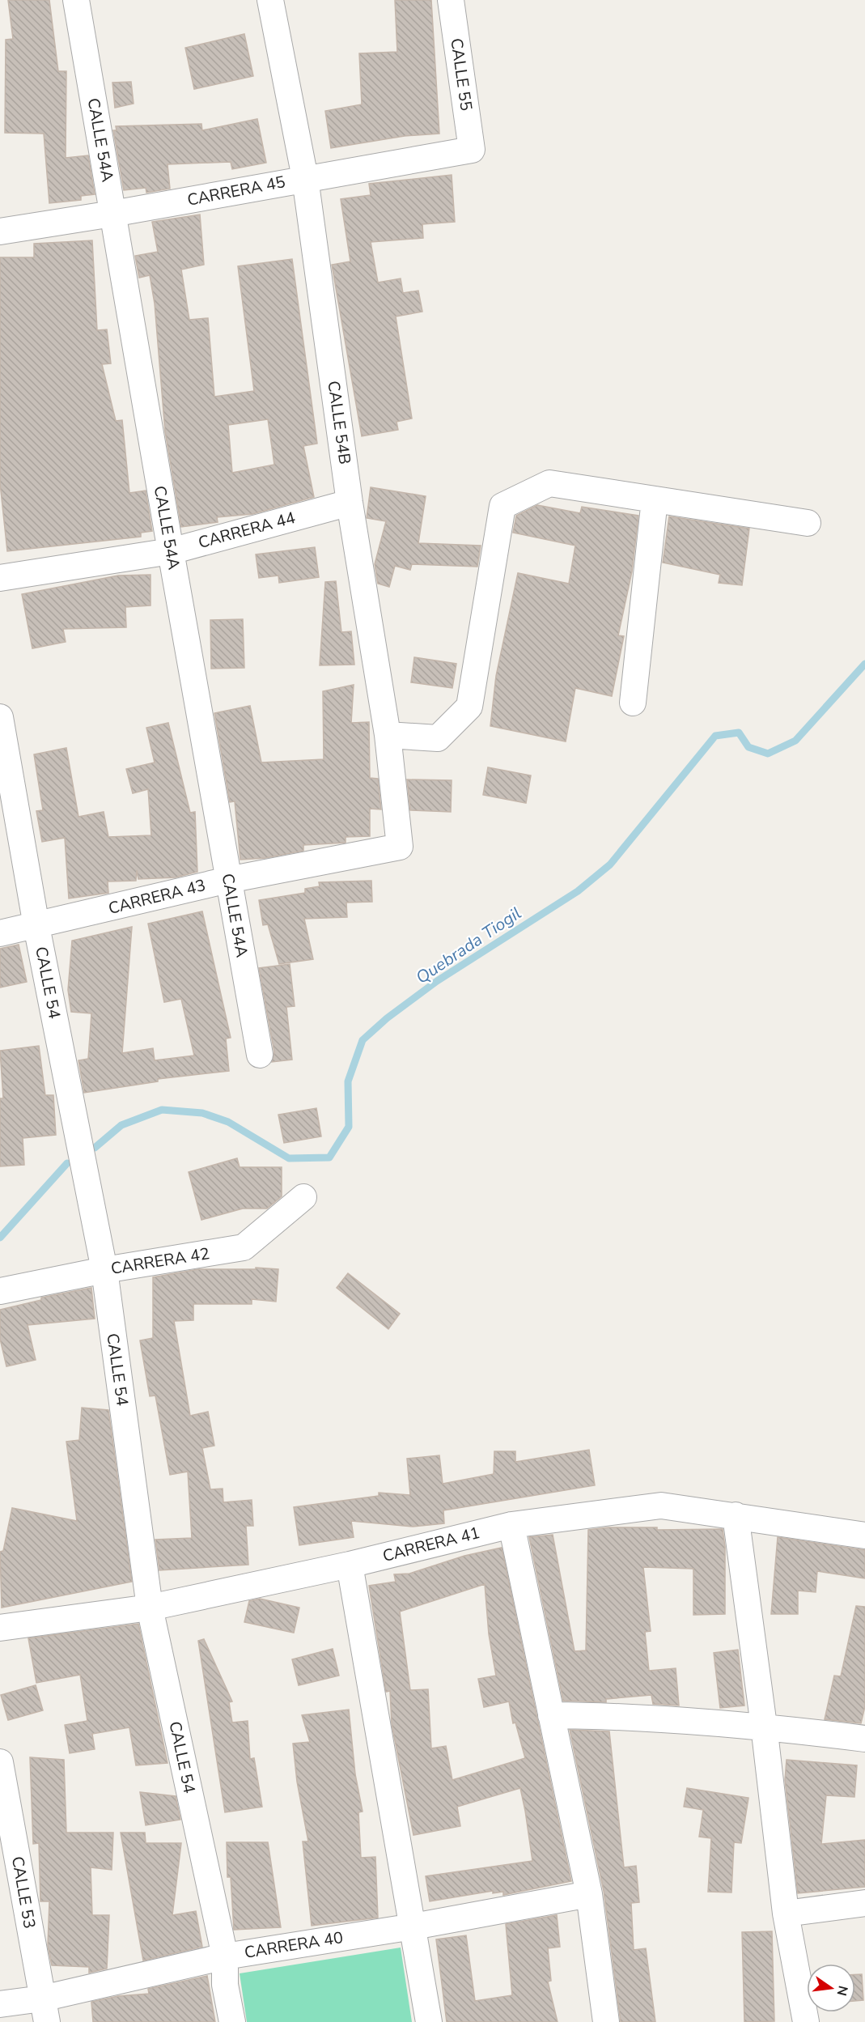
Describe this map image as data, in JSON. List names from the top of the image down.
{
  "streets": {
    "street": [
      "CALLE 55",
      "CALLE 54A",
      "CARRERA 45",
      "CALLE 54B",
      "CARRERA 44",
      "CARRERA 43",
      "CALLE 54",
      "CARRERA 42",
      "CARRERA 41",
      "CALLE 53",
      "CARRERA 40"
    ]
  },
  "crossings": [
    ["CALLE 55", "CARRERA 45"],
    ["CALLE 54A", "CARRERA 45"],
    ["CALLE 54A", "CARRERA 44"],
    ["CALLE 54A", "CARRERA 43"],
    ["CARRERA 45", "CALLE 54B"],
    ["CALLE 54B", "CARRERA 44"],
    ["CALLE 54B", "CARRERA 43"],
    ["CARRERA 43", "CALLE 54"],
    ["CALLE 54", "CARRERA 42"],
    ["CALLE 54", "CARRERA 41"],
    ["CALLE 54", "CARRERA 40"],
    ["CALLE 53", "CARRERA 40"]
  ],
  "water": ["Quebrada Tiogil"],
  "north": "right"
}
